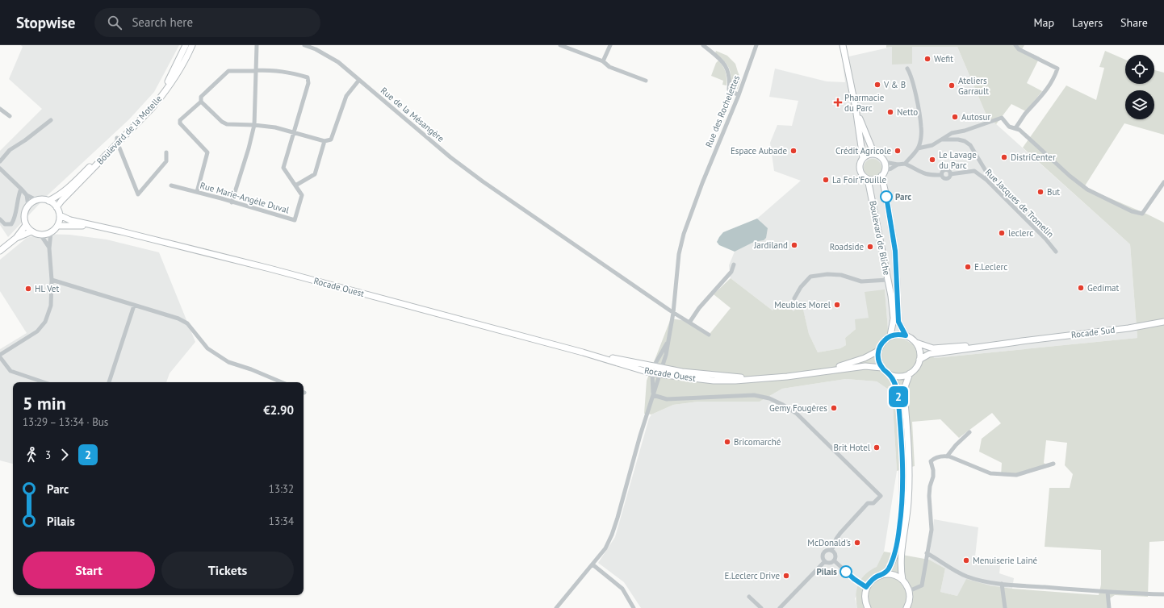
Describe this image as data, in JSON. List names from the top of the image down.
{
  "streets": {
    "main road": [
      "Boulevard de la Motelle",
      "Boulevard de Bliche",
      "Rocade Ouest",
      "Rocade Sud"
    ],
    "street": [
      "Rue des Rochelettes",
      "Rue de la Mésangère",
      "Rue Marie-Angèle Duval",
      "Rue Jacques de Tromelin"
    ]
  },
  "crossings": [
    ["Rue des Rochelettes", "Rue de la Mésangère"],
    ["Rue des Rochelettes", "Rocade Ouest"],
    ["Boulevard de la Motelle", "Rocade Ouest"],
    ["Boulevard de Bliche", "Rocade Ouest"],
    ["Boulevard de Bliche", "Rocade Sud"],
    ["Rocade Ouest", "Rocade Sud"]
  ],
  "places": {
    "other": [
      "Wefit",
      "V & B",
      "Ateliers Garrault",
      "Netto",
      "Autosur",
      "Espace Aubade",
      "Crédit Agricole",
      "DistriCenter",
      "Le Lavage du Parc",
      "La Foir'Fouille",
      "But",
      "Parc",
      "leclerc",
      "Jardiland",
      "Roadside",
      "E.Leclerc",
      "Gedimat",
      "HL Vet",
      "Meubles Morel",
      "Gemy Fougères",
      "Bricomarché",
      "Brit Hotel",
      "McDonald's",
      "Menuiserie Lainé",
      "Pilais",
      "E.Leclerc Drive"
    ],
    "health": ["Pharmacie du Parc"]
  },
  "lines": ["bus line 2"],
  "page": {
    "header": "Stopwise",
    "search": "Search here",
    "nav": ["Map", "Layers", "Share"],
    "on_map": "2",
    "heading": ["5 min", "13:29 – 13:34 · Bus", "€2.90"],
    "legs": ["3", "2"],
    "list": [
      {
        "name": "Parc",
        "value": "13:32"
      },
      {
        "name": "Pilais",
        "value": "13:34"
      }
    ],
    "buttons": ["Start", "Tickets"]
  }
}
